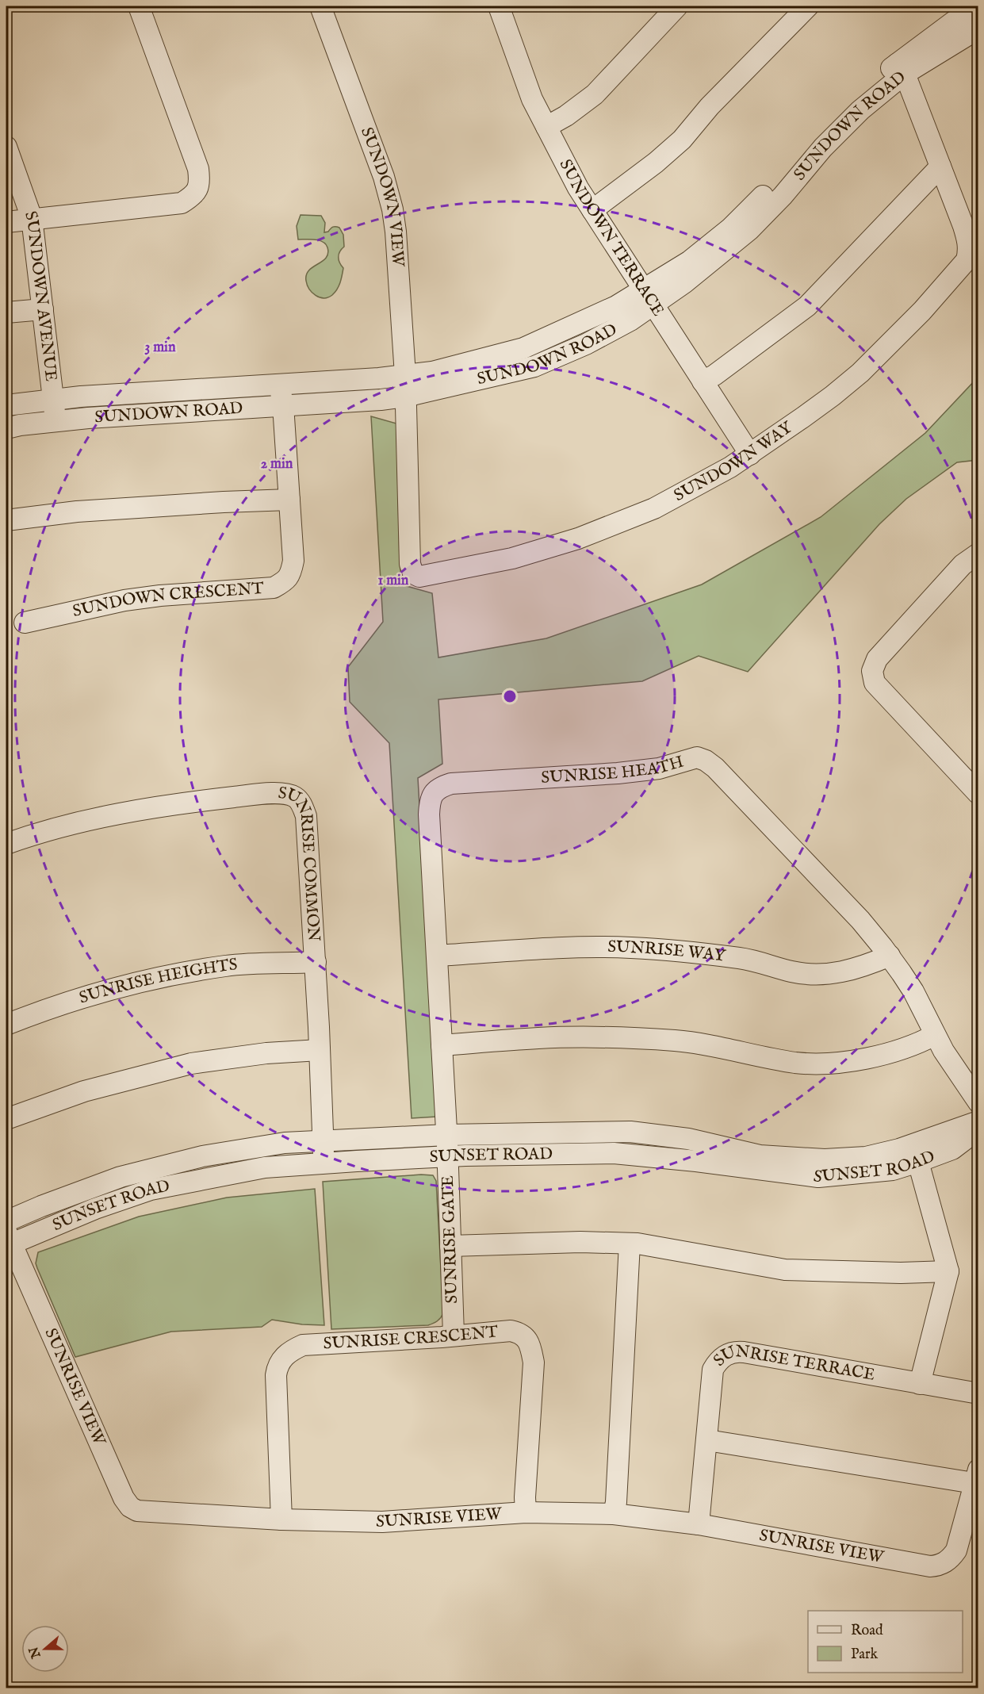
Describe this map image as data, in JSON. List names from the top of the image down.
{
  "streets": {
    "street": [
      "SUNDOWN ROAD",
      "SUNDOWN VIEW",
      "SUNDOWN TERRACE",
      "SUNDOWN AVENUE",
      "SUNDOWN WAY",
      "SUNDOWN CRESCENT",
      "SUNRISE HEATH",
      "SUNRISE COMMON",
      "SUNRISE WAY",
      "SUNRISE HEIGHTS",
      "SUNSET ROAD",
      "SUNRISE GATE",
      "SUNRISE CRESCENT",
      "SUNRISE TERRACE",
      "SUNRISE VIEW"
    ]
  },
  "crossings": [
    ["SUNDOWN ROAD", "SUNDOWN VIEW"],
    ["SUNDOWN ROAD", "SUNDOWN TERRACE"],
    ["SUNDOWN ROAD", "SUNDOWN AVENUE"],
    ["SUNDOWN ROAD", "SUNDOWN WAY"],
    ["SUNDOWN ROAD", "SUNDOWN CRESCENT"],
    ["SUNDOWN VIEW", "SUNDOWN WAY"],
    ["SUNDOWN TERRACE", "SUNDOWN WAY"],
    ["SUNRISE HEATH", "SUNRISE WAY"],
    ["SUNRISE HEATH", "SUNSET ROAD"],
    ["SUNRISE HEATH", "SUNRISE GATE"],
    ["SUNRISE COMMON", "SUNRISE HEIGHTS"],
    ["SUNRISE COMMON", "SUNSET ROAD"],
    ["SUNSET ROAD", "SUNRISE GATE"],
    ["SUNSET ROAD", "SUNRISE VIEW"],
    ["SUNRISE GATE", "SUNRISE CRESCENT"],
    ["SUNRISE CRESCENT", "SUNRISE VIEW"],
    ["SUNRISE TERRACE", "SUNRISE VIEW"]
  ],
  "legend": ["Road", "Park"],
  "north": "left",
  "rings": ["3 min", "2 min", "1 min"]
}
